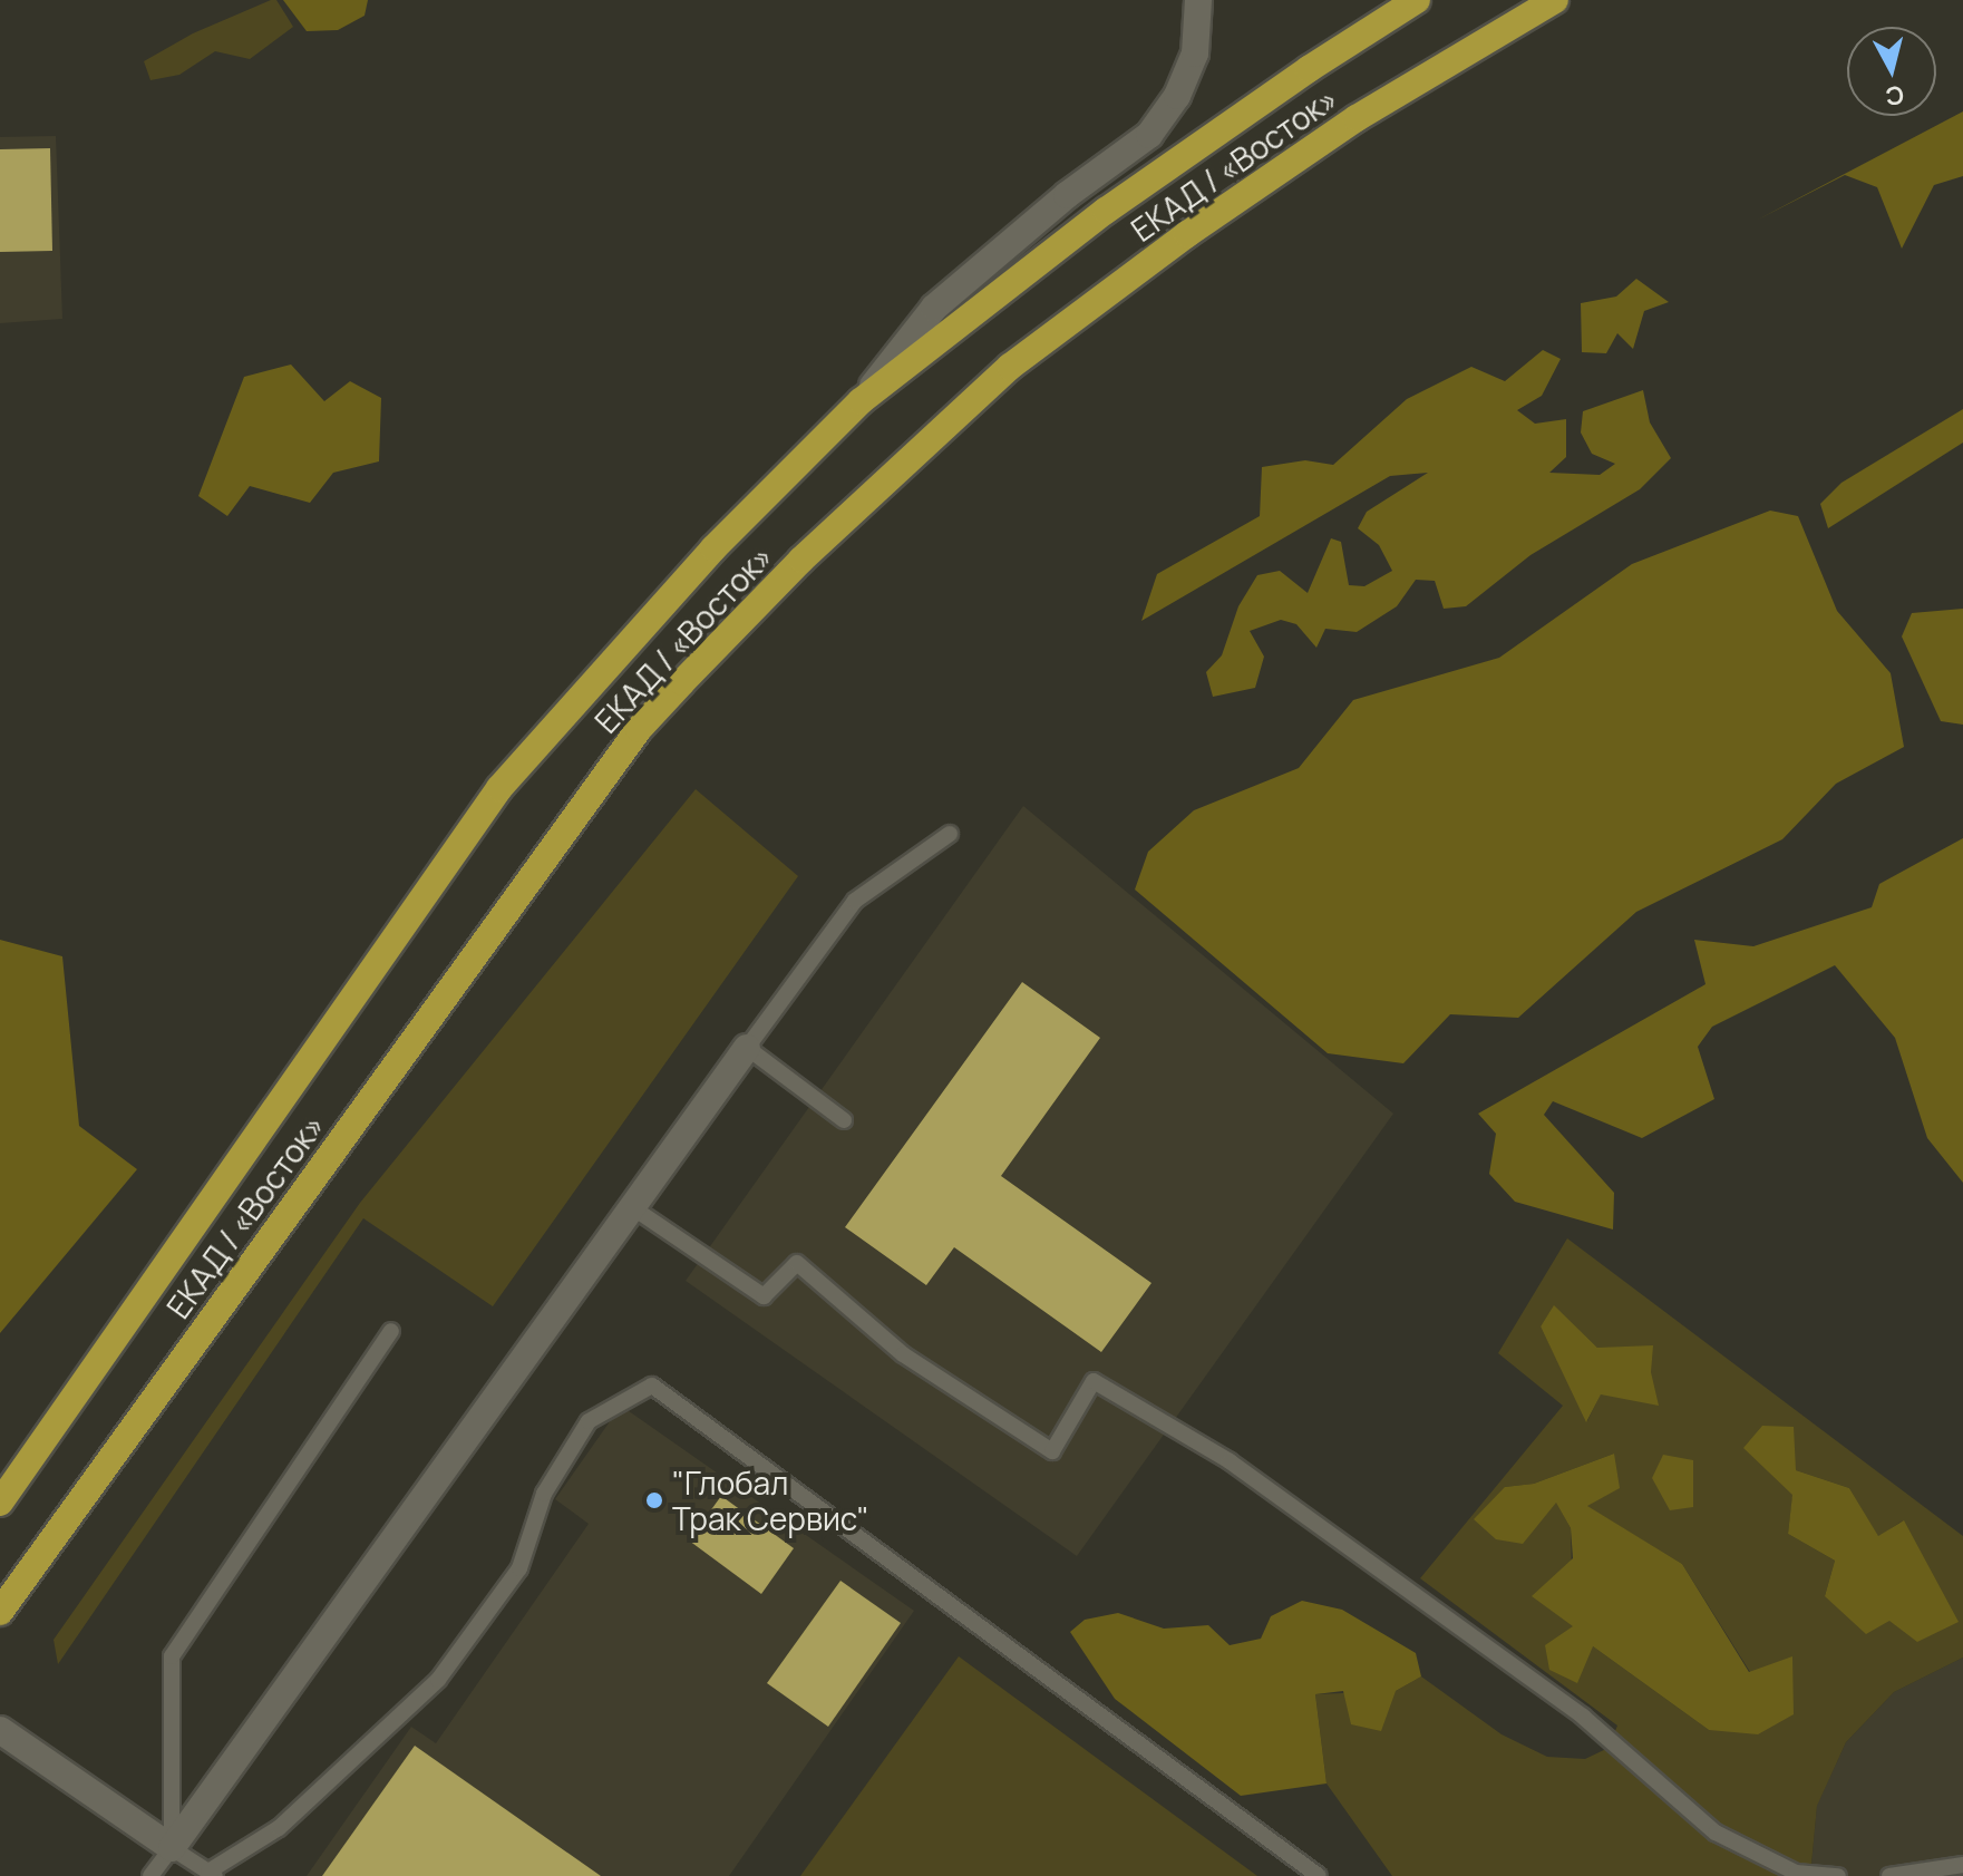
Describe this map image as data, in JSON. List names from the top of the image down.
{
  "streets": {
    "highway": ["ЕКАД / «Восток»"]
  },
  "places": ["\"Глобал Трак Сервис\""],
  "north": "bottom"
}
